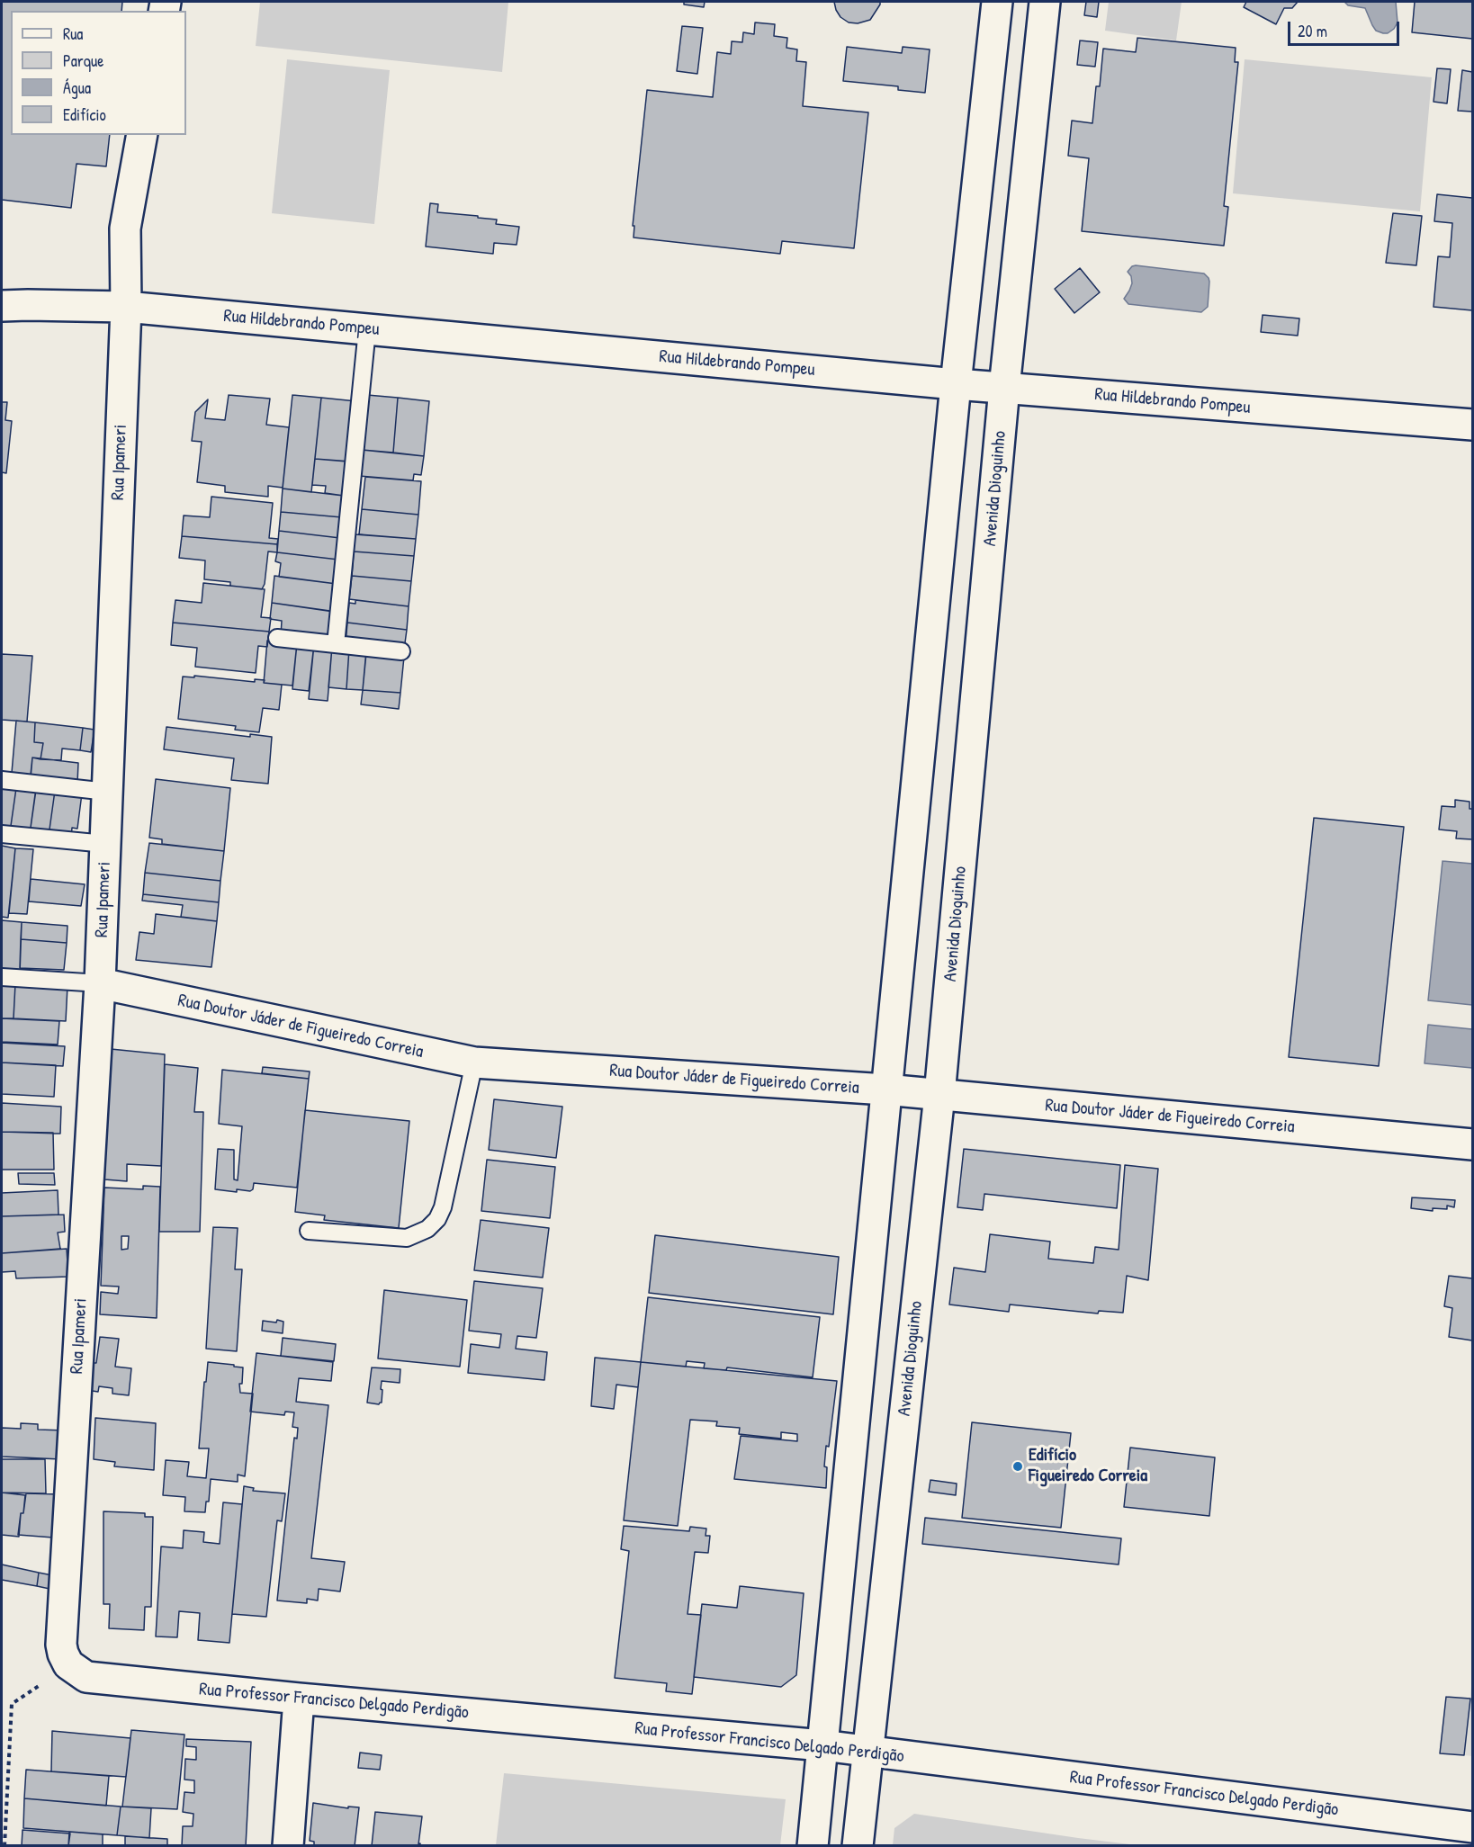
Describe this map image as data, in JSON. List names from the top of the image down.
{
  "streets": {
    "street": [
      "Rua Hildebrando Pompeu",
      "Rua Ipameri",
      "Avenida Dioguinho",
      "Rua Doutor Jáder de Figueiredo Correia",
      "Rua Professor Francisco Delgado Perdigão"
    ]
  },
  "crossings": [
    ["Rua Hildebrando Pompeu", "Rua Ipameri"],
    ["Rua Hildebrando Pompeu", "Avenida Dioguinho"],
    ["Rua Ipameri", "Rua Doutor Jáder de Figueiredo Correia"],
    ["Rua Ipameri", "Rua Professor Francisco Delgado Perdigão"],
    ["Avenida Dioguinho", "Rua Doutor Jáder de Figueiredo Correia"],
    ["Avenida Dioguinho", "Rua Professor Francisco Delgado Perdigão"]
  ],
  "places": ["Edifício Figueiredo Correia"],
  "legend": [
    "Rua",
    "Parque",
    "Água",
    "Edifício"
  ],
  "scale_bar": "20 m"
}
